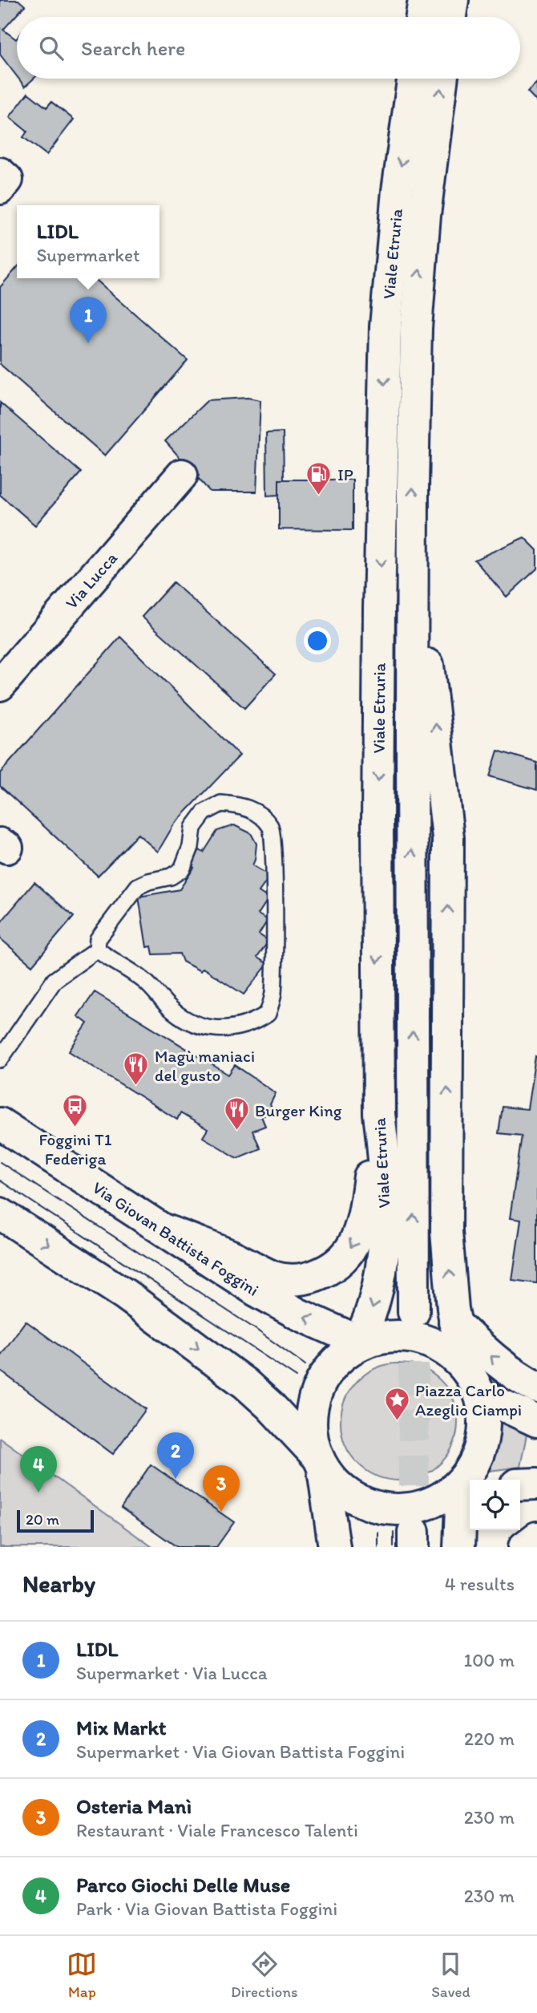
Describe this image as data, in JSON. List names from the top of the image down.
{
  "streets": {
    "main road": ["Viale Etruria", "Via Lucca", "Via Giovan Battista Foggini"]
  },
  "crossings": [
    ["Viale Etruria", "Via Giovan Battista Foggini"]
  ],
  "places": {
    "fuel station": ["IP"],
    "restaurant": ["Magù maniaci del gusto", "Burger King"],
    "bus stop": ["Foggini T1 Federiga"],
    "place": ["Piazza Carlo Azeglio Ciampi"]
  },
  "scale_bar": "20 m",
  "page": {
    "search": "Search here",
    "popup": ["LIDL", "Supermarket"],
    "pins": [
      "1",
      "2",
      "4",
      "3"
    ],
    "scale": "20 m",
    "heading": ["Nearby", "4 results"],
    "list": [
      {
        "mark": "1",
        "name": "LIDL",
        "note": "Supermarket · Via Lucca",
        "value": "100 m"
      },
      {
        "mark": "2",
        "name": "Mix Markt",
        "note": "Supermarket · Via Giovan Battista Foggini",
        "value": "220 m"
      },
      {
        "mark": "3",
        "name": "Osteria Manì",
        "note": "Restaurant · Viale Francesco Talenti",
        "value": "230 m"
      },
      {
        "mark": "4",
        "name": "Parco Giochi Delle Muse",
        "note": "Park · Via Giovan Battista Foggini",
        "value": "230 m"
      }
    ],
    "nav": ["Map", "Directions", "Saved"]
  }
}
